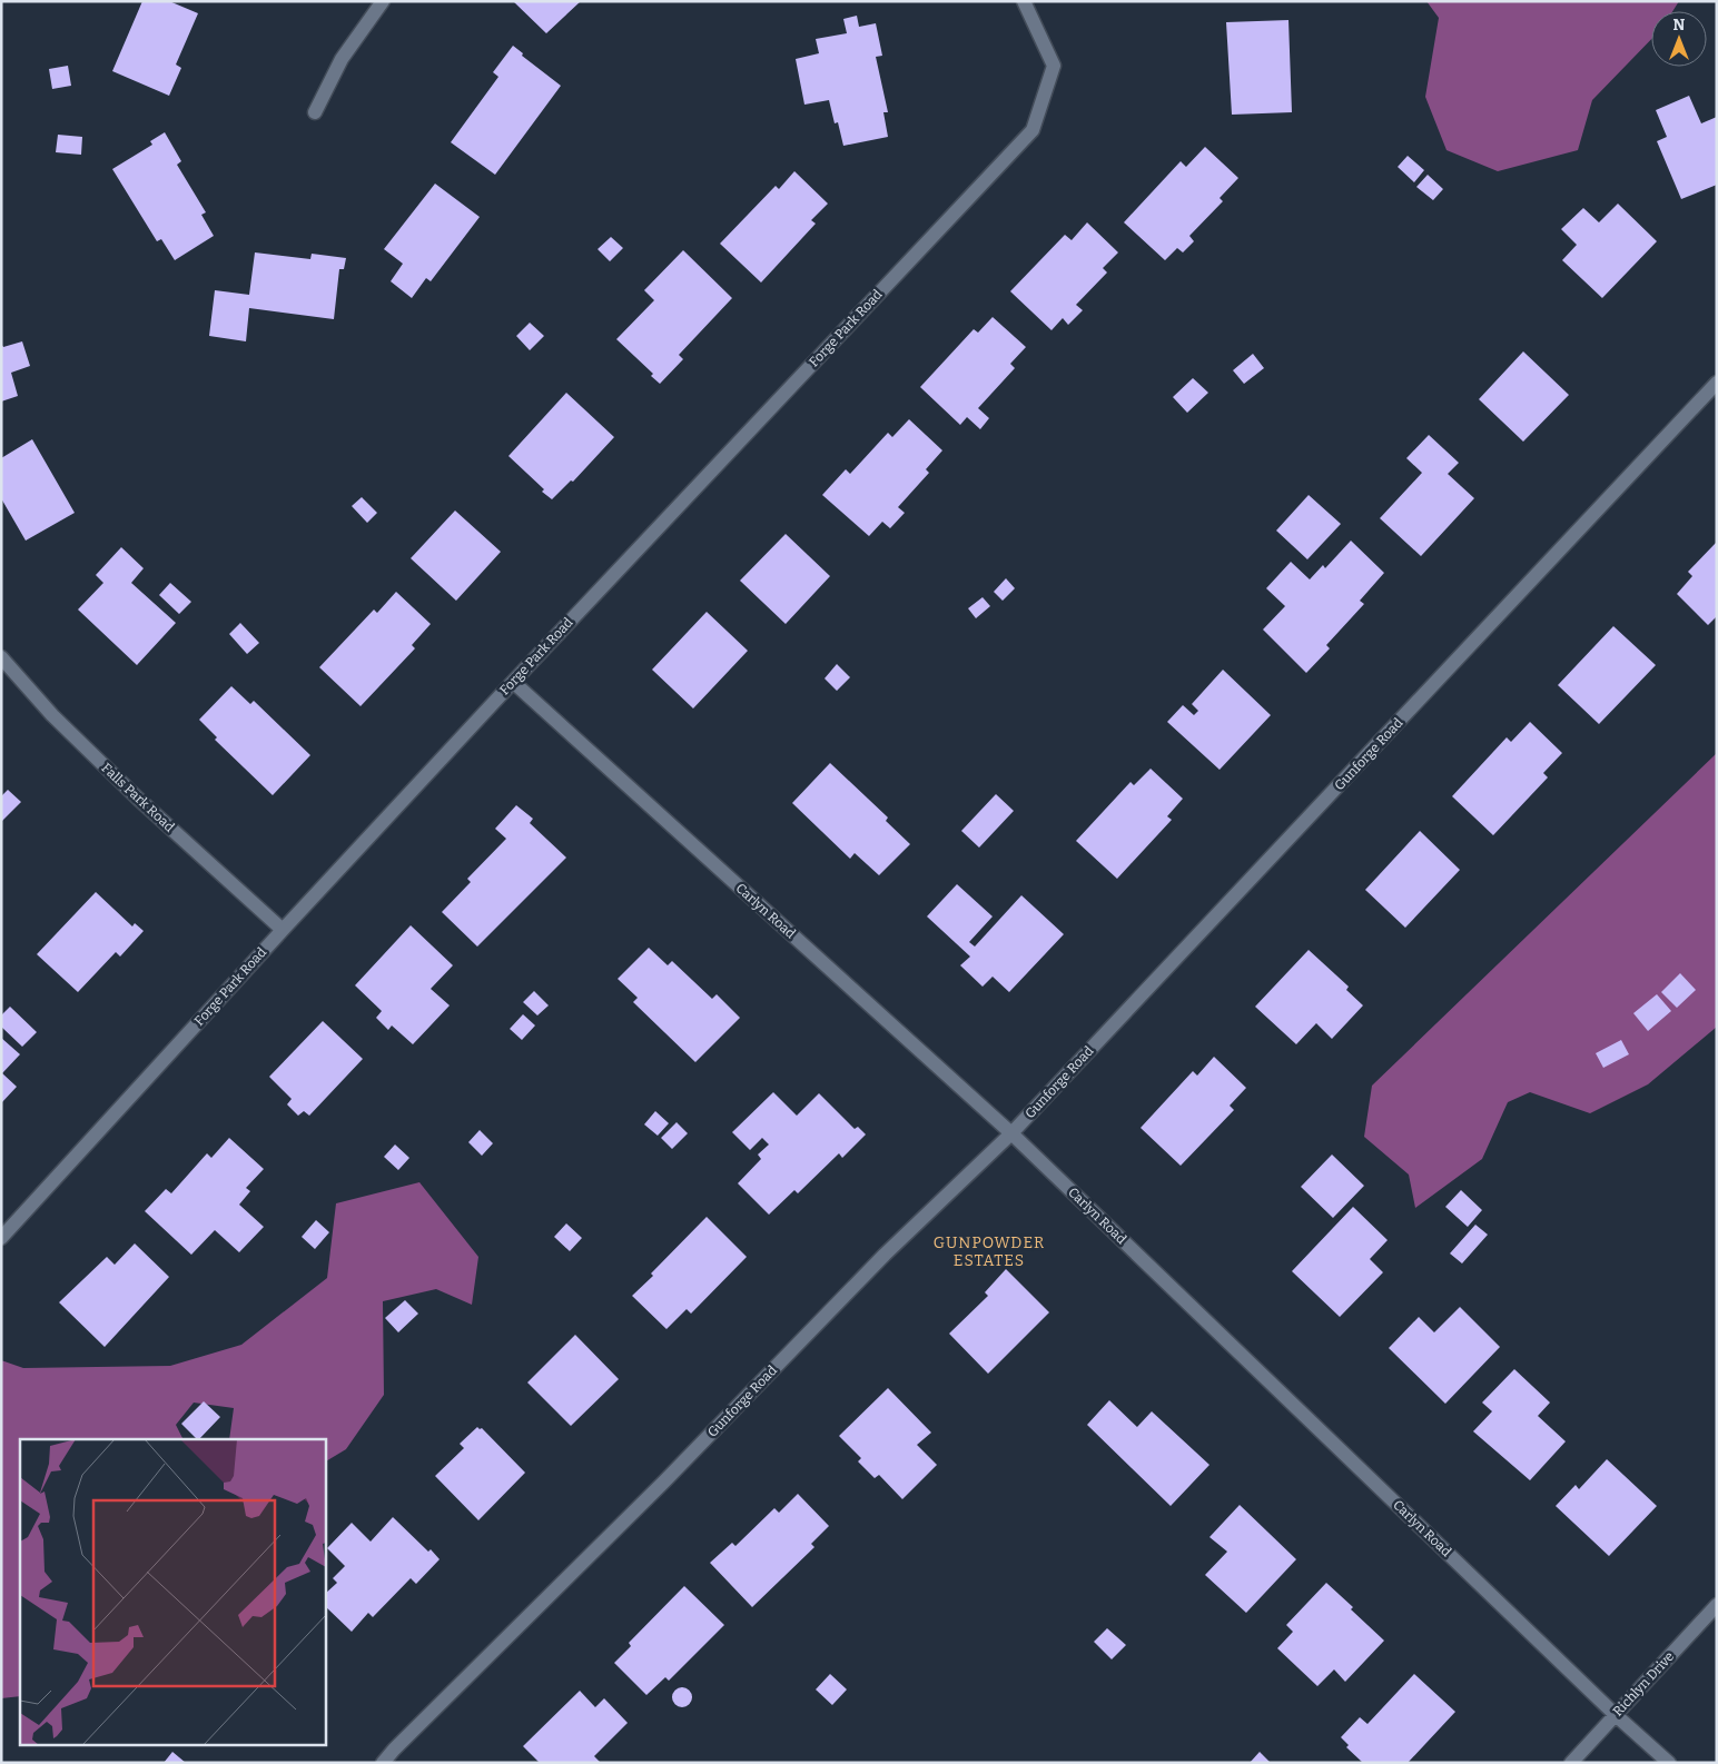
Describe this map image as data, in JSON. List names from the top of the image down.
{
  "streets": {
    "street": [
      "Forge Park Road",
      "Gunforge Road",
      "Falls Park Road",
      "Carlyn Road",
      "Richlyn Drive"
    ]
  },
  "crossings": [
    ["Forge Park Road", "Falls Park Road"],
    ["Forge Park Road", "Carlyn Road"],
    ["Gunforge Road", "Carlyn Road"],
    ["Carlyn Road", "Richlyn Drive"]
  ],
  "districts": ["GUNPOWDER ESTATES"],
  "north": "top"
}
